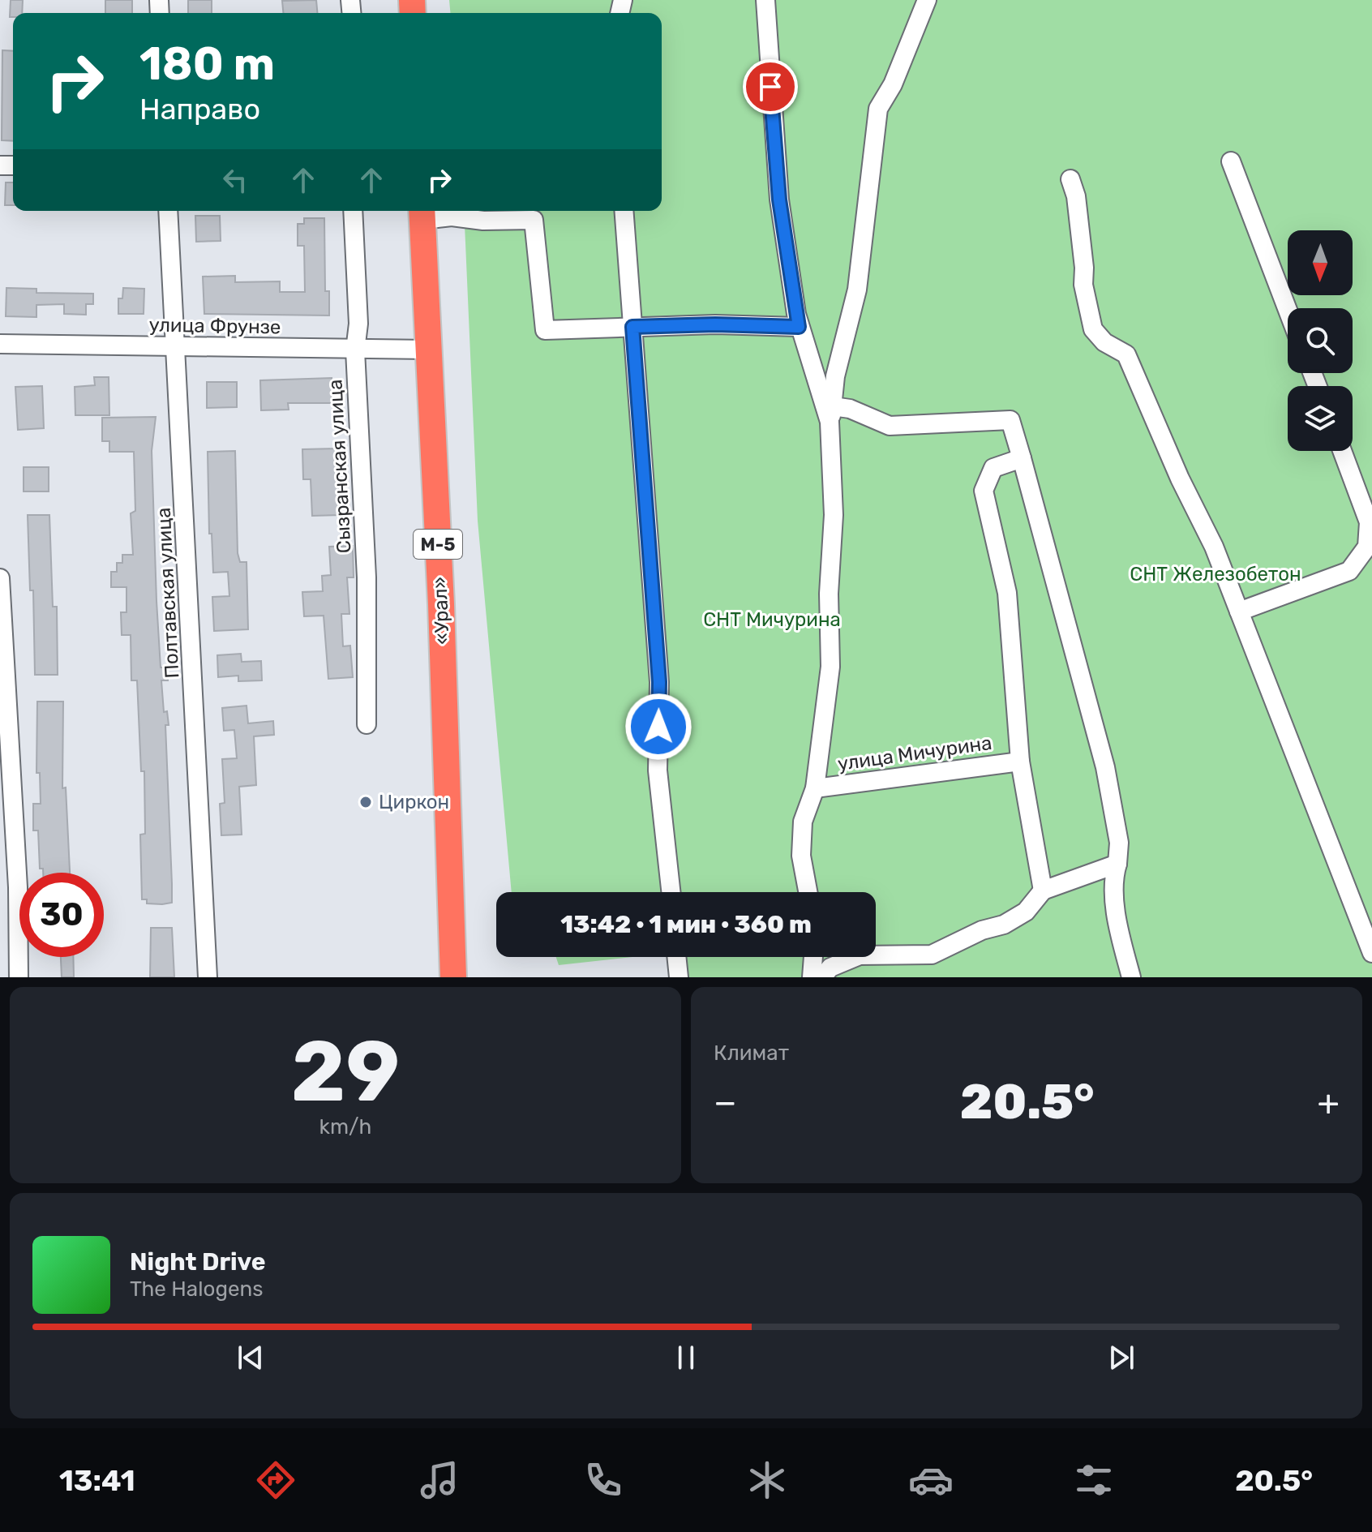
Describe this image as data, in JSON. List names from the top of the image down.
{
  "streets": {
    "highway": ["М-5", "«Урал»"],
    "street": [
      "улица Фрунзе",
      "Сызранская улица",
      "Полтавская улица",
      "улица Мичурина"
    ]
  },
  "crossings": [
    ["улица Фрунзе", "Сызранская улица"],
    ["улица Фрунзе", "Полтавская улица"],
    ["улица Фрунзе", "«Урал»"]
  ],
  "parks": ["СНТ Железобетон", "СНТ Мичурина"],
  "places": ["Циркон"],
  "north": "bottom",
  "page": {
    "turn": ["180 m", "Направо"],
    "limit": "30",
    "trip": "13:42 · 1 мин · 360 m",
    "tile": [
      ["29", "km/h"],
      "Климат"
    ],
    "heat": ["−", "20.5°", "+"],
    "song": ["Night Drive", "The Halogens"],
    "tabs": ["13:41", "20.5°"]
  }
}
